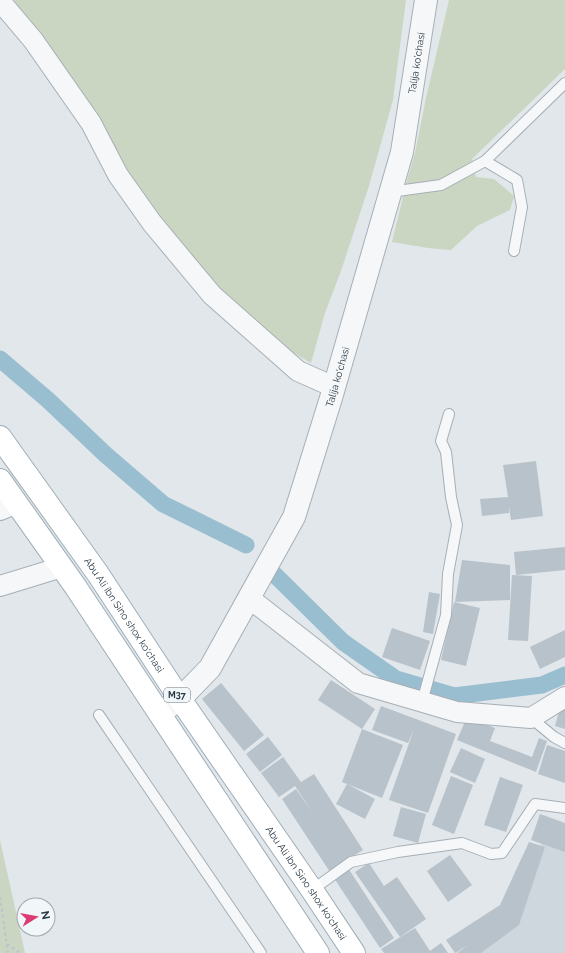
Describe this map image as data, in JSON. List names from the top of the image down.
{
  "streets": {
    "main road": ["Abu Ali ibn Sino shox ko'chasi", "M37"],
    "street": ["Talija ko'chasi"]
  },
  "crossings": [
    ["Talija ko'chasi", "Abu Ali ibn Sino shox ko'chasi"],
    ["Talija ko'chasi", "M37"]
  ],
  "north": "right"
}
